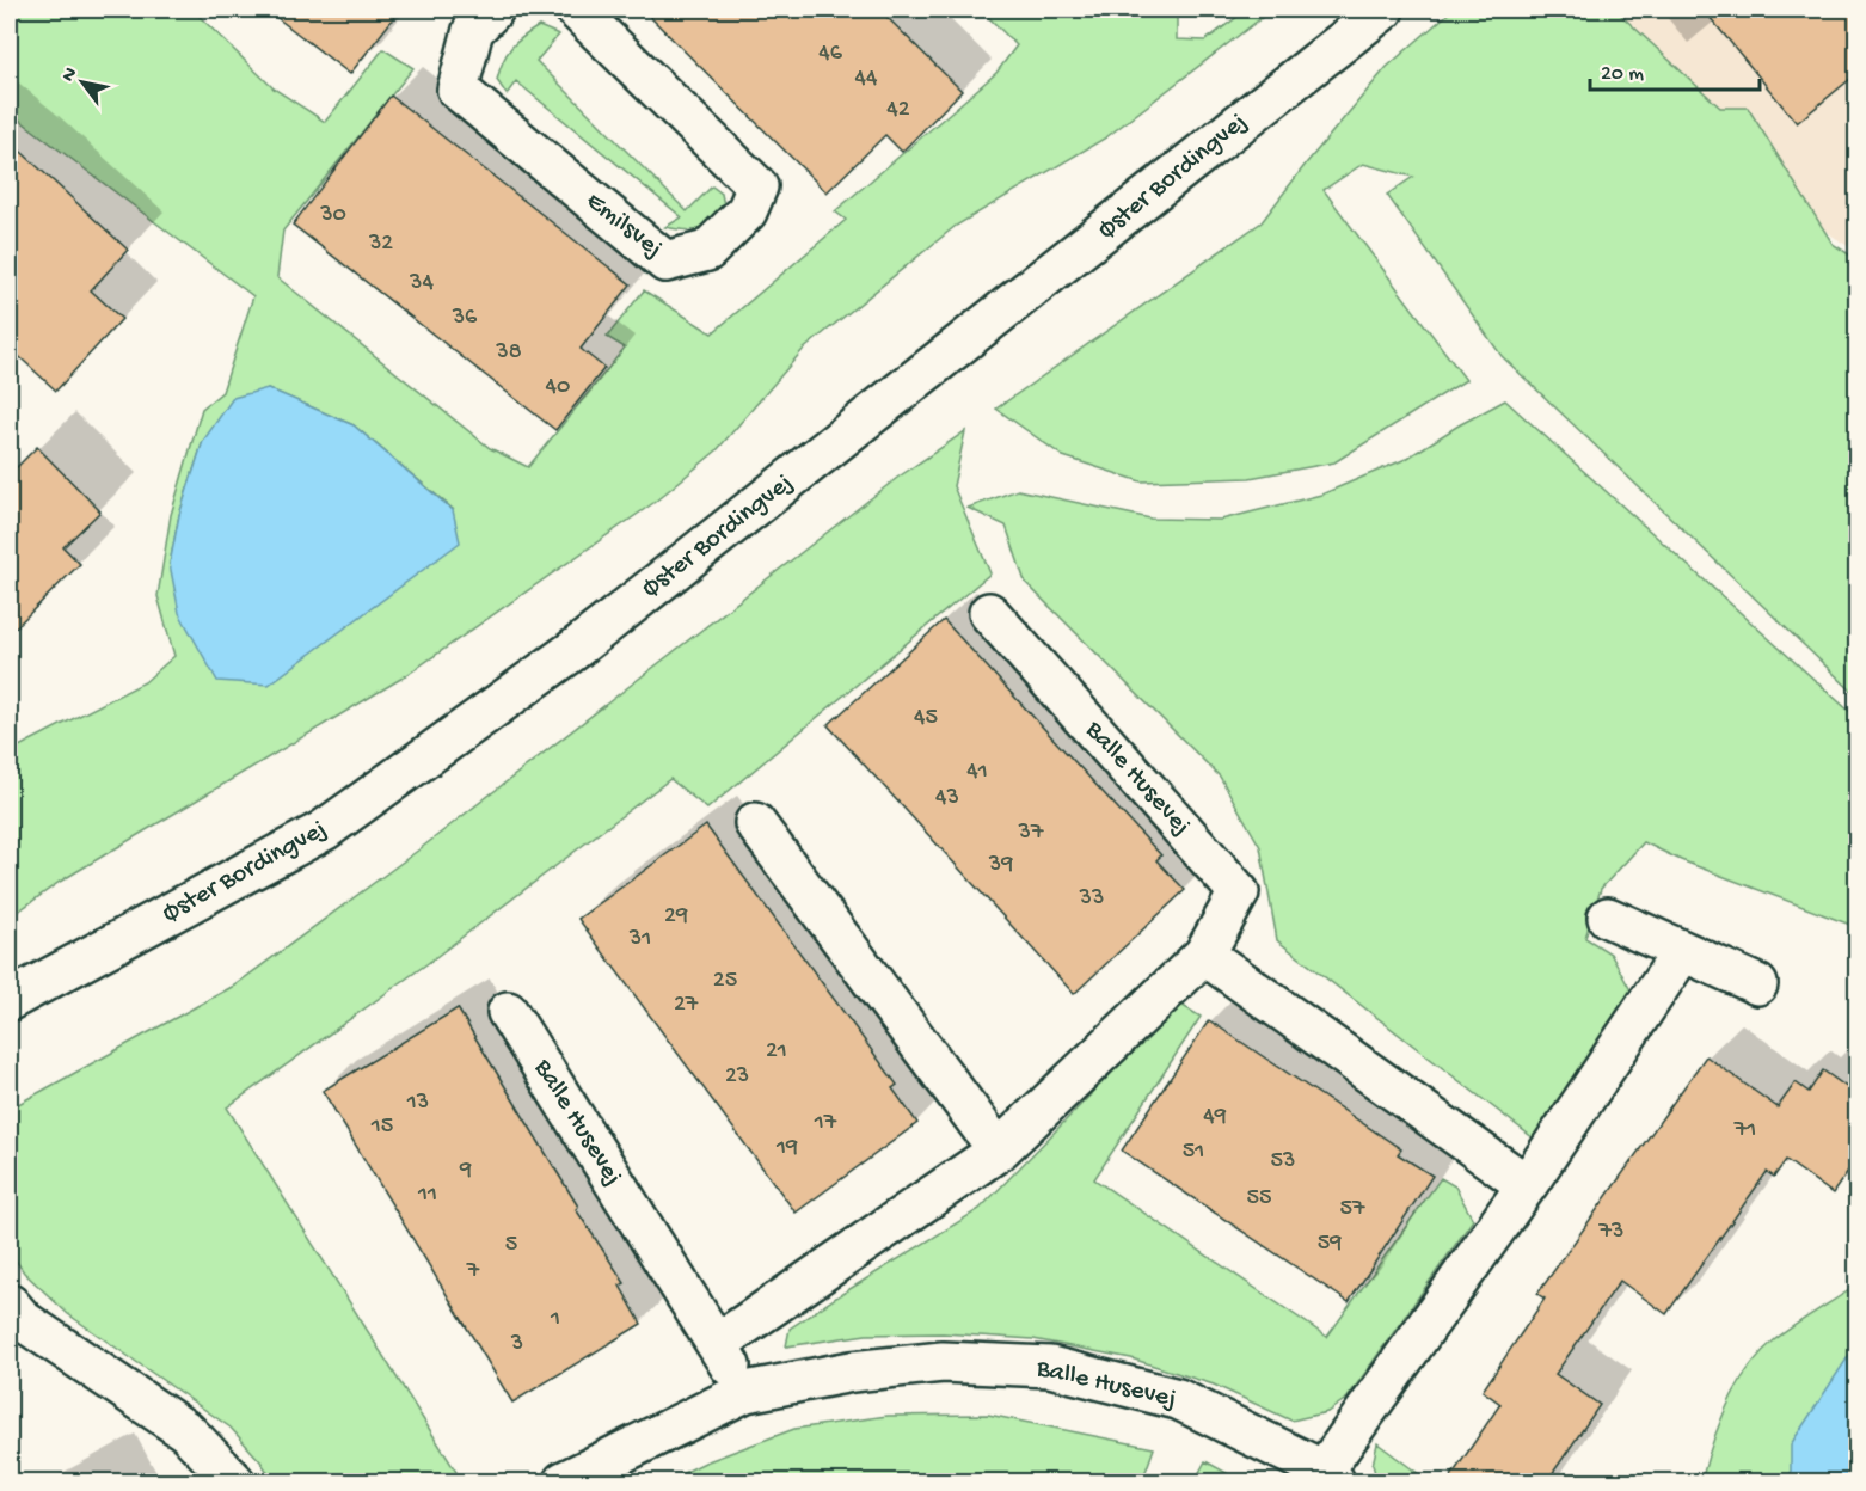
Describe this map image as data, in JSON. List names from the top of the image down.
{
  "streets": {
    "street": ["Øster Bordingvej", "Emilsvej", "Balle Husevej"]
  },
  "house_numbers": [
    "46",
    "44",
    "42",
    "30",
    "32",
    "34",
    "36",
    "38",
    "40",
    "45",
    "41",
    "43",
    "37",
    "39",
    "33",
    "29",
    "31",
    "25",
    "27",
    "21",
    "23",
    "13",
    "49",
    "17",
    "15",
    "71",
    "19",
    "51",
    "53",
    "9",
    "11",
    "55",
    "57",
    "73",
    "59",
    "5",
    "7",
    "1",
    "3"
  ],
  "scale_bar": "20 m",
  "north": "top left"
}
